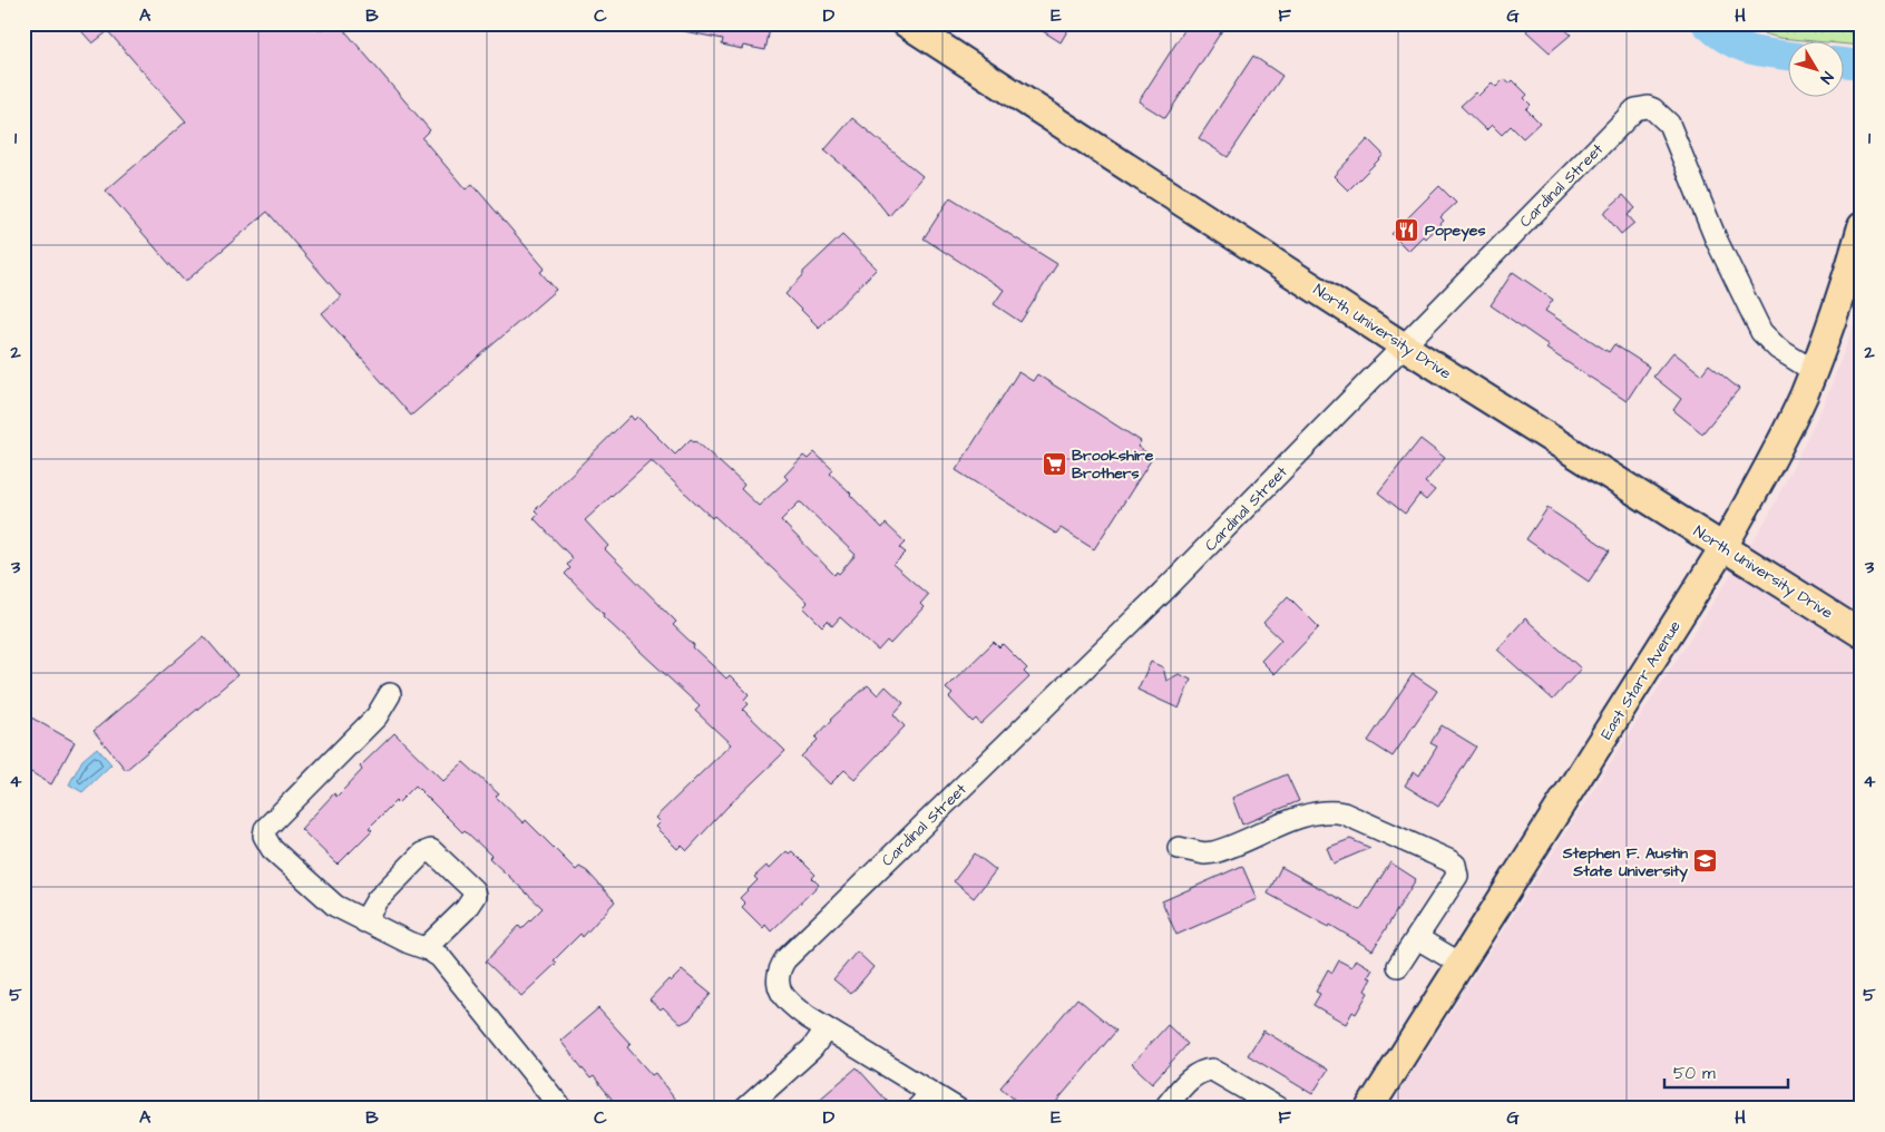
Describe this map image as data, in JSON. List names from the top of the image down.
{
  "streets": {
    "main road": ["North University Drive", "East Starr Avenue"],
    "street": ["Cardinal Street"]
  },
  "crossings": [
    ["Cardinal Street", "North University Drive"],
    ["Cardinal Street", "East Starr Avenue"],
    ["North University Drive", "East Starr Avenue"]
  ],
  "places": {
    "restaurant": ["Popeyes"],
    "supermarket": ["Brookshire Brothers"],
    "school or university": ["Stephen F. Austin State University"]
  },
  "scale_bar": "50 m",
  "north": "bottom right",
  "grid": {
    "columns": [
      "A",
      "B",
      "C",
      "D",
      "E",
      "F",
      "G",
      "H"
    ],
    "rows": [
      "1",
      "2",
      "3",
      "4",
      "5"
    ]
  }
}
